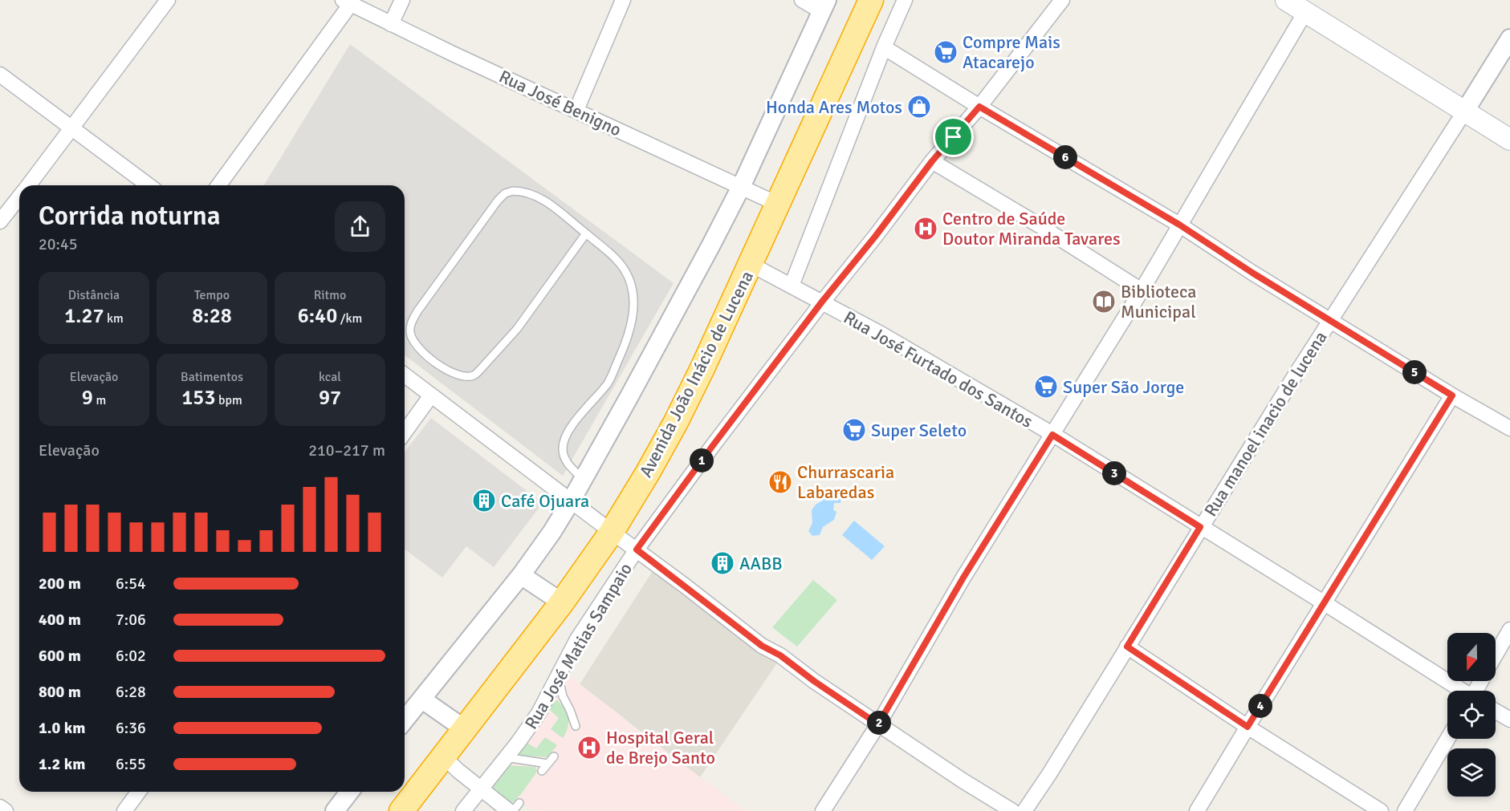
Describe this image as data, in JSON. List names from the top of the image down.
{
  "streets": {
    "highway": ["Avenida João Inácio de Lucena"],
    "street": [
      "Rua José Benigno",
      "Rua José Furtado dos Santos",
      "Rua manoel inacio de lucena",
      "Rua José Matias Sampaio"
    ]
  },
  "crossings": [
    ["Rua José Benigno", "Avenida João Inácio de Lucena"],
    ["Rua José Furtado dos Santos", "Avenida João Inácio de Lucena"],
    ["Rua José Furtado dos Santos", "Rua manoel inacio de lucena"],
    ["Rua José Furtado dos Santos", "Rua José Matias Sampaio"]
  ],
  "places": {
    "supermarket": ["Compre Mais Atacarejo", "Super São Jorge", "Super Seleto"],
    "shop": ["Honda Ares Motos"],
    "hospital": ["Centro de Saúde Doutor Miranda Tavares", "Hospital Geral de Brejo Santo"],
    "library": ["Biblioteca Municipal"],
    "restaurant": ["Churrascaria Labaredas"],
    "building": ["Café Ojuara", "AABB"]
  },
  "north": "bottom",
  "page": {
    "pins": [
      "6",
      "5",
      "1",
      "3",
      "4",
      "2"
    ],
    "heading": ["Corrida noturna", "20:45"],
    "stats": [
      ["Distância", "1.27 km"],
      ["Tempo", "8:28"],
      ["Ritmo", "6:40 /km"],
      ["Elevação", "9 m"],
      ["Batimentos", "153 bpm"],
      ["kcal", "97"]
    ],
    "chart": ["Elevação", "210–217 m"],
    "list": [
      {
        "name": "200 m",
        "note": "6:54"
      },
      {
        "name": "400 m",
        "note": "7:06"
      },
      {
        "name": "600 m",
        "note": "6:02"
      },
      {
        "name": "800 m",
        "note": "6:28"
      },
      {
        "name": "1.0 km",
        "note": "6:36"
      },
      {
        "name": "1.2 km",
        "note": "6:55"
      }
    ]
  }
}
